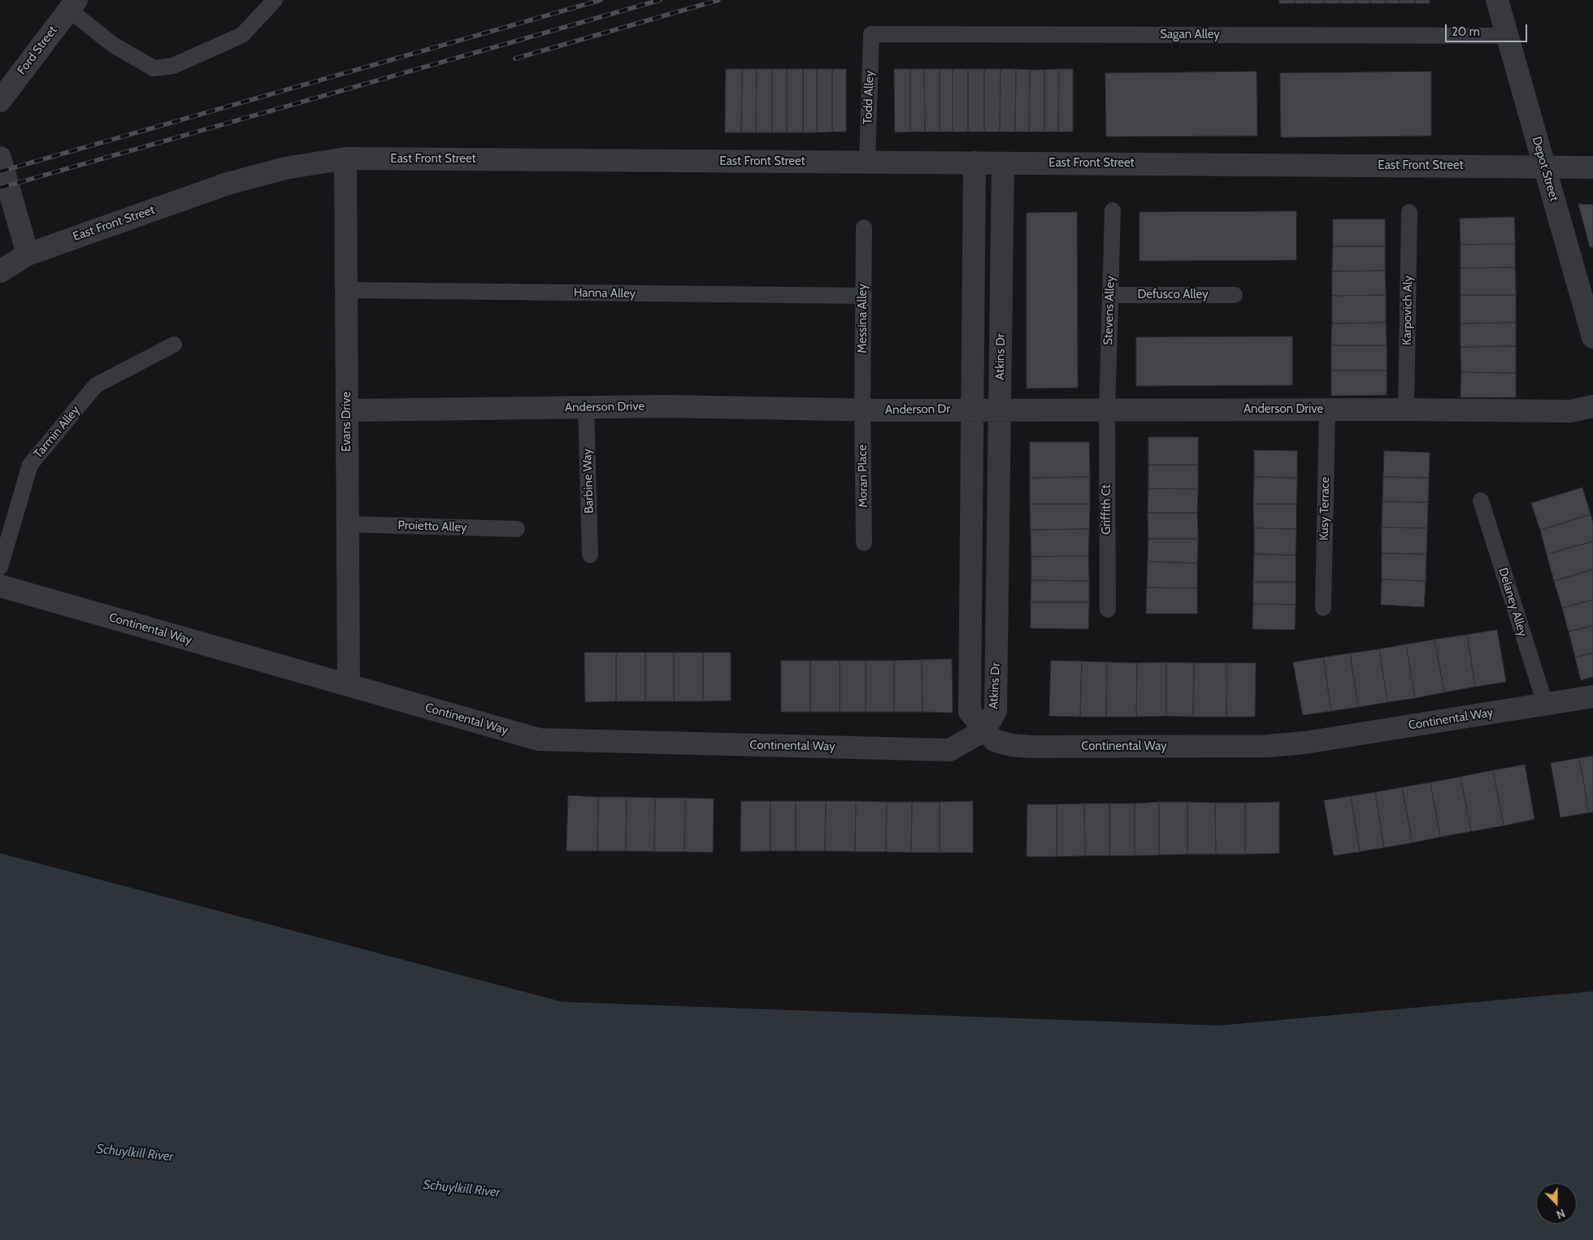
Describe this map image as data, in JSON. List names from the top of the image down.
{
  "streets": {
    "street": [
      "Ford Street",
      "East Front Street",
      "Depot Street",
      "Atkins Dr",
      "Anderson Drive",
      "Anderson Dr",
      "Evans Drive",
      "Continental Way"
    ],
    "lane": [
      "Sagan Alley",
      "Todd Alley",
      "Hanna Alley",
      "Defusco Alley",
      "Stevens Alley",
      "Karpovich Aly",
      "Messina Alley",
      "Tarmin Alley",
      "Moran Place",
      "Barbine Way",
      "Kusy Terrace",
      "Griffith Ct",
      "Proietto Alley",
      "Delaney Alley"
    ]
  },
  "crossings": [
    ["Sagan Alley", "Todd Alley"],
    ["Sagan Alley", "Depot Street"],
    ["Todd Alley", "East Front Street"],
    ["East Front Street", "Depot Street"],
    ["East Front Street", "Atkins Dr"],
    ["East Front Street", "Evans Drive"],
    ["Hanna Alley", "Messina Alley"],
    ["Hanna Alley", "Evans Drive"],
    ["Defusco Alley", "Stevens Alley"],
    ["Stevens Alley", "Anderson Drive"],
    ["Stevens Alley", "Griffith Ct"],
    ["Karpovich Aly", "Anderson Drive"],
    ["Messina Alley", "Anderson Drive"],
    ["Messina Alley", "Anderson Dr"],
    ["Messina Alley", "Moran Place"],
    ["Atkins Dr", "Anderson Drive"],
    ["Atkins Dr", "Anderson Dr"],
    ["Atkins Dr", "Continental Way"],
    ["Anderson Drive", "Anderson Dr"],
    ["Anderson Drive", "Evans Drive"],
    ["Anderson Drive", "Moran Place"],
    ["Anderson Drive", "Barbine Way"],
    ["Anderson Drive", "Kusy Terrace"],
    ["Anderson Drive", "Griffith Ct"],
    ["Anderson Dr", "Moran Place"],
    ["Evans Drive", "Proietto Alley"],
    ["Evans Drive", "Continental Way"],
    ["Delaney Alley", "Continental Way"]
  ],
  "water": ["Schuylkill River"],
  "scale_bar": "20 m",
  "north": "bottom"
}
